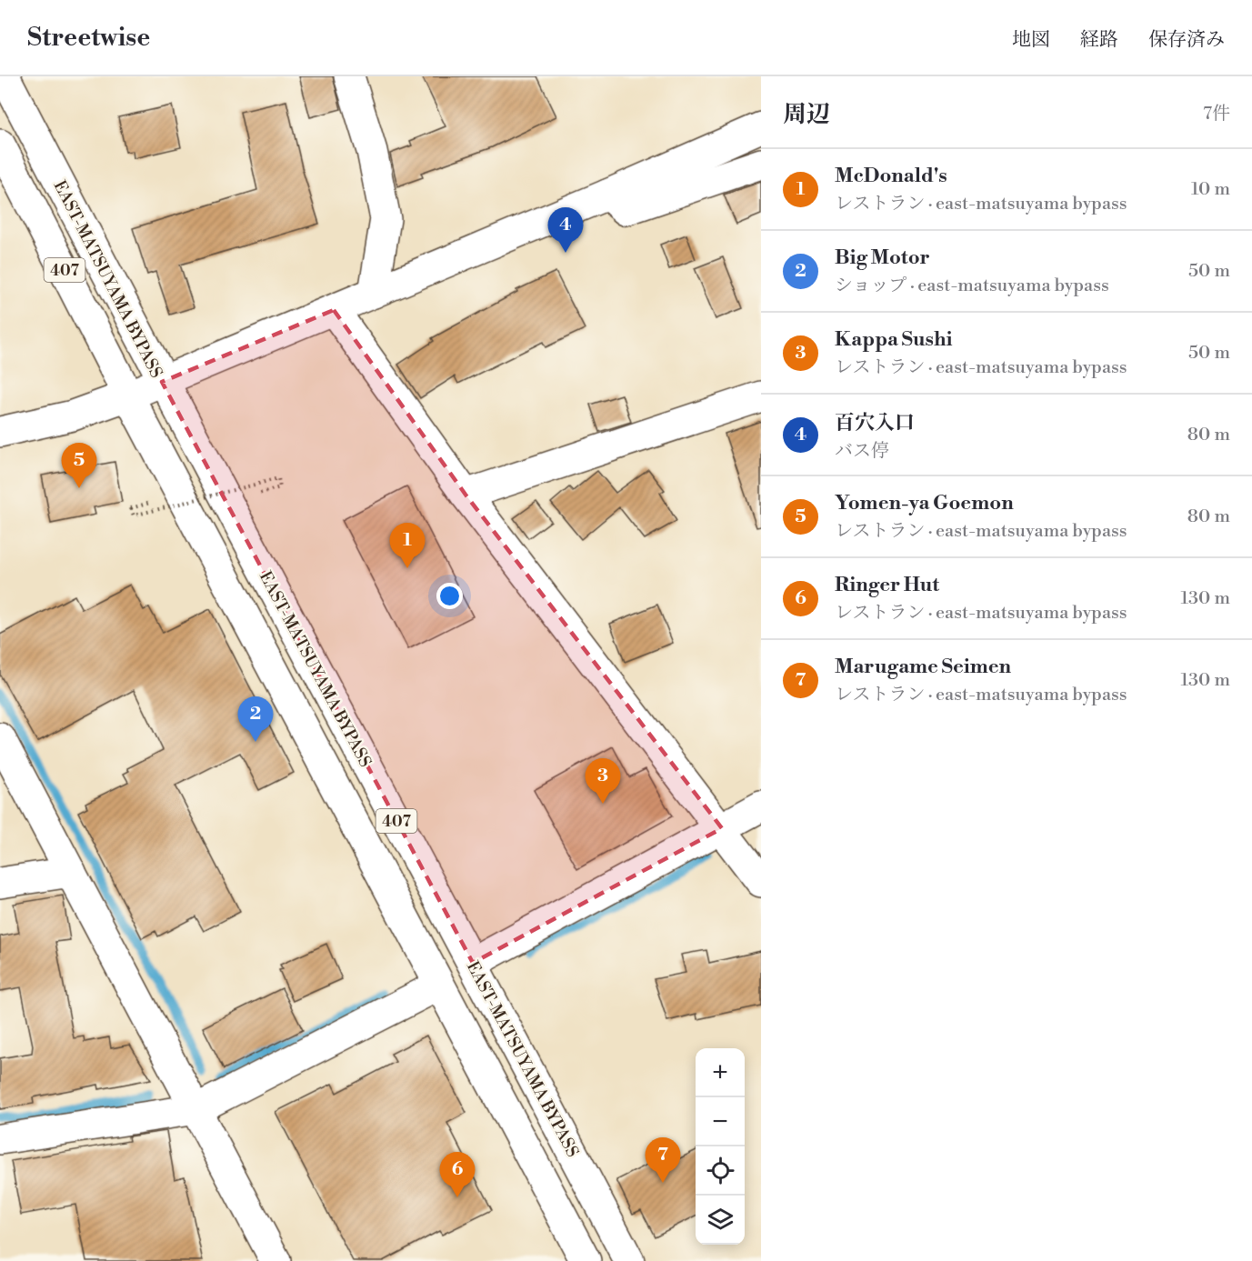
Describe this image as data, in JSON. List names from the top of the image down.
{
  "streets": {
    "main road": ["407", "EAST-MATSUYAMA BYPASS"]
  },
  "page": {
    "header": "Streetwise",
    "nav": ["地図", "経路", "保存済み"],
    "heading": ["周辺", "7件"],
    "list": [
      {
        "mark": "1",
        "name": "McDonald's",
        "note": "レストラン · east-matsuyama bypass",
        "value": "10 m"
      },
      {
        "mark": "2",
        "name": "Big Motor",
        "note": "ショップ · east-matsuyama bypass",
        "value": "50 m"
      },
      {
        "mark": "3",
        "name": "Kappa Sushi",
        "note": "レストラン · east-matsuyama bypass",
        "value": "50 m"
      },
      {
        "mark": "4",
        "name": "百穴入口",
        "note": "バス停",
        "value": "80 m"
      },
      {
        "mark": "5",
        "name": "Yomen-ya Goemon",
        "note": "レストラン · east-matsuyama bypass",
        "value": "80 m"
      },
      {
        "mark": "6",
        "name": "Ringer Hut",
        "note": "レストラン · east-matsuyama bypass",
        "value": "130 m"
      },
      {
        "mark": "7",
        "name": "Marugame Seimen",
        "note": "レストラン · east-matsuyama bypass",
        "value": "130 m"
      }
    ],
    "pins": [
      "4",
      "5",
      "1",
      "2",
      "3",
      "7",
      "6"
    ],
    "map_buttons": ["+", "−"]
  }
}
